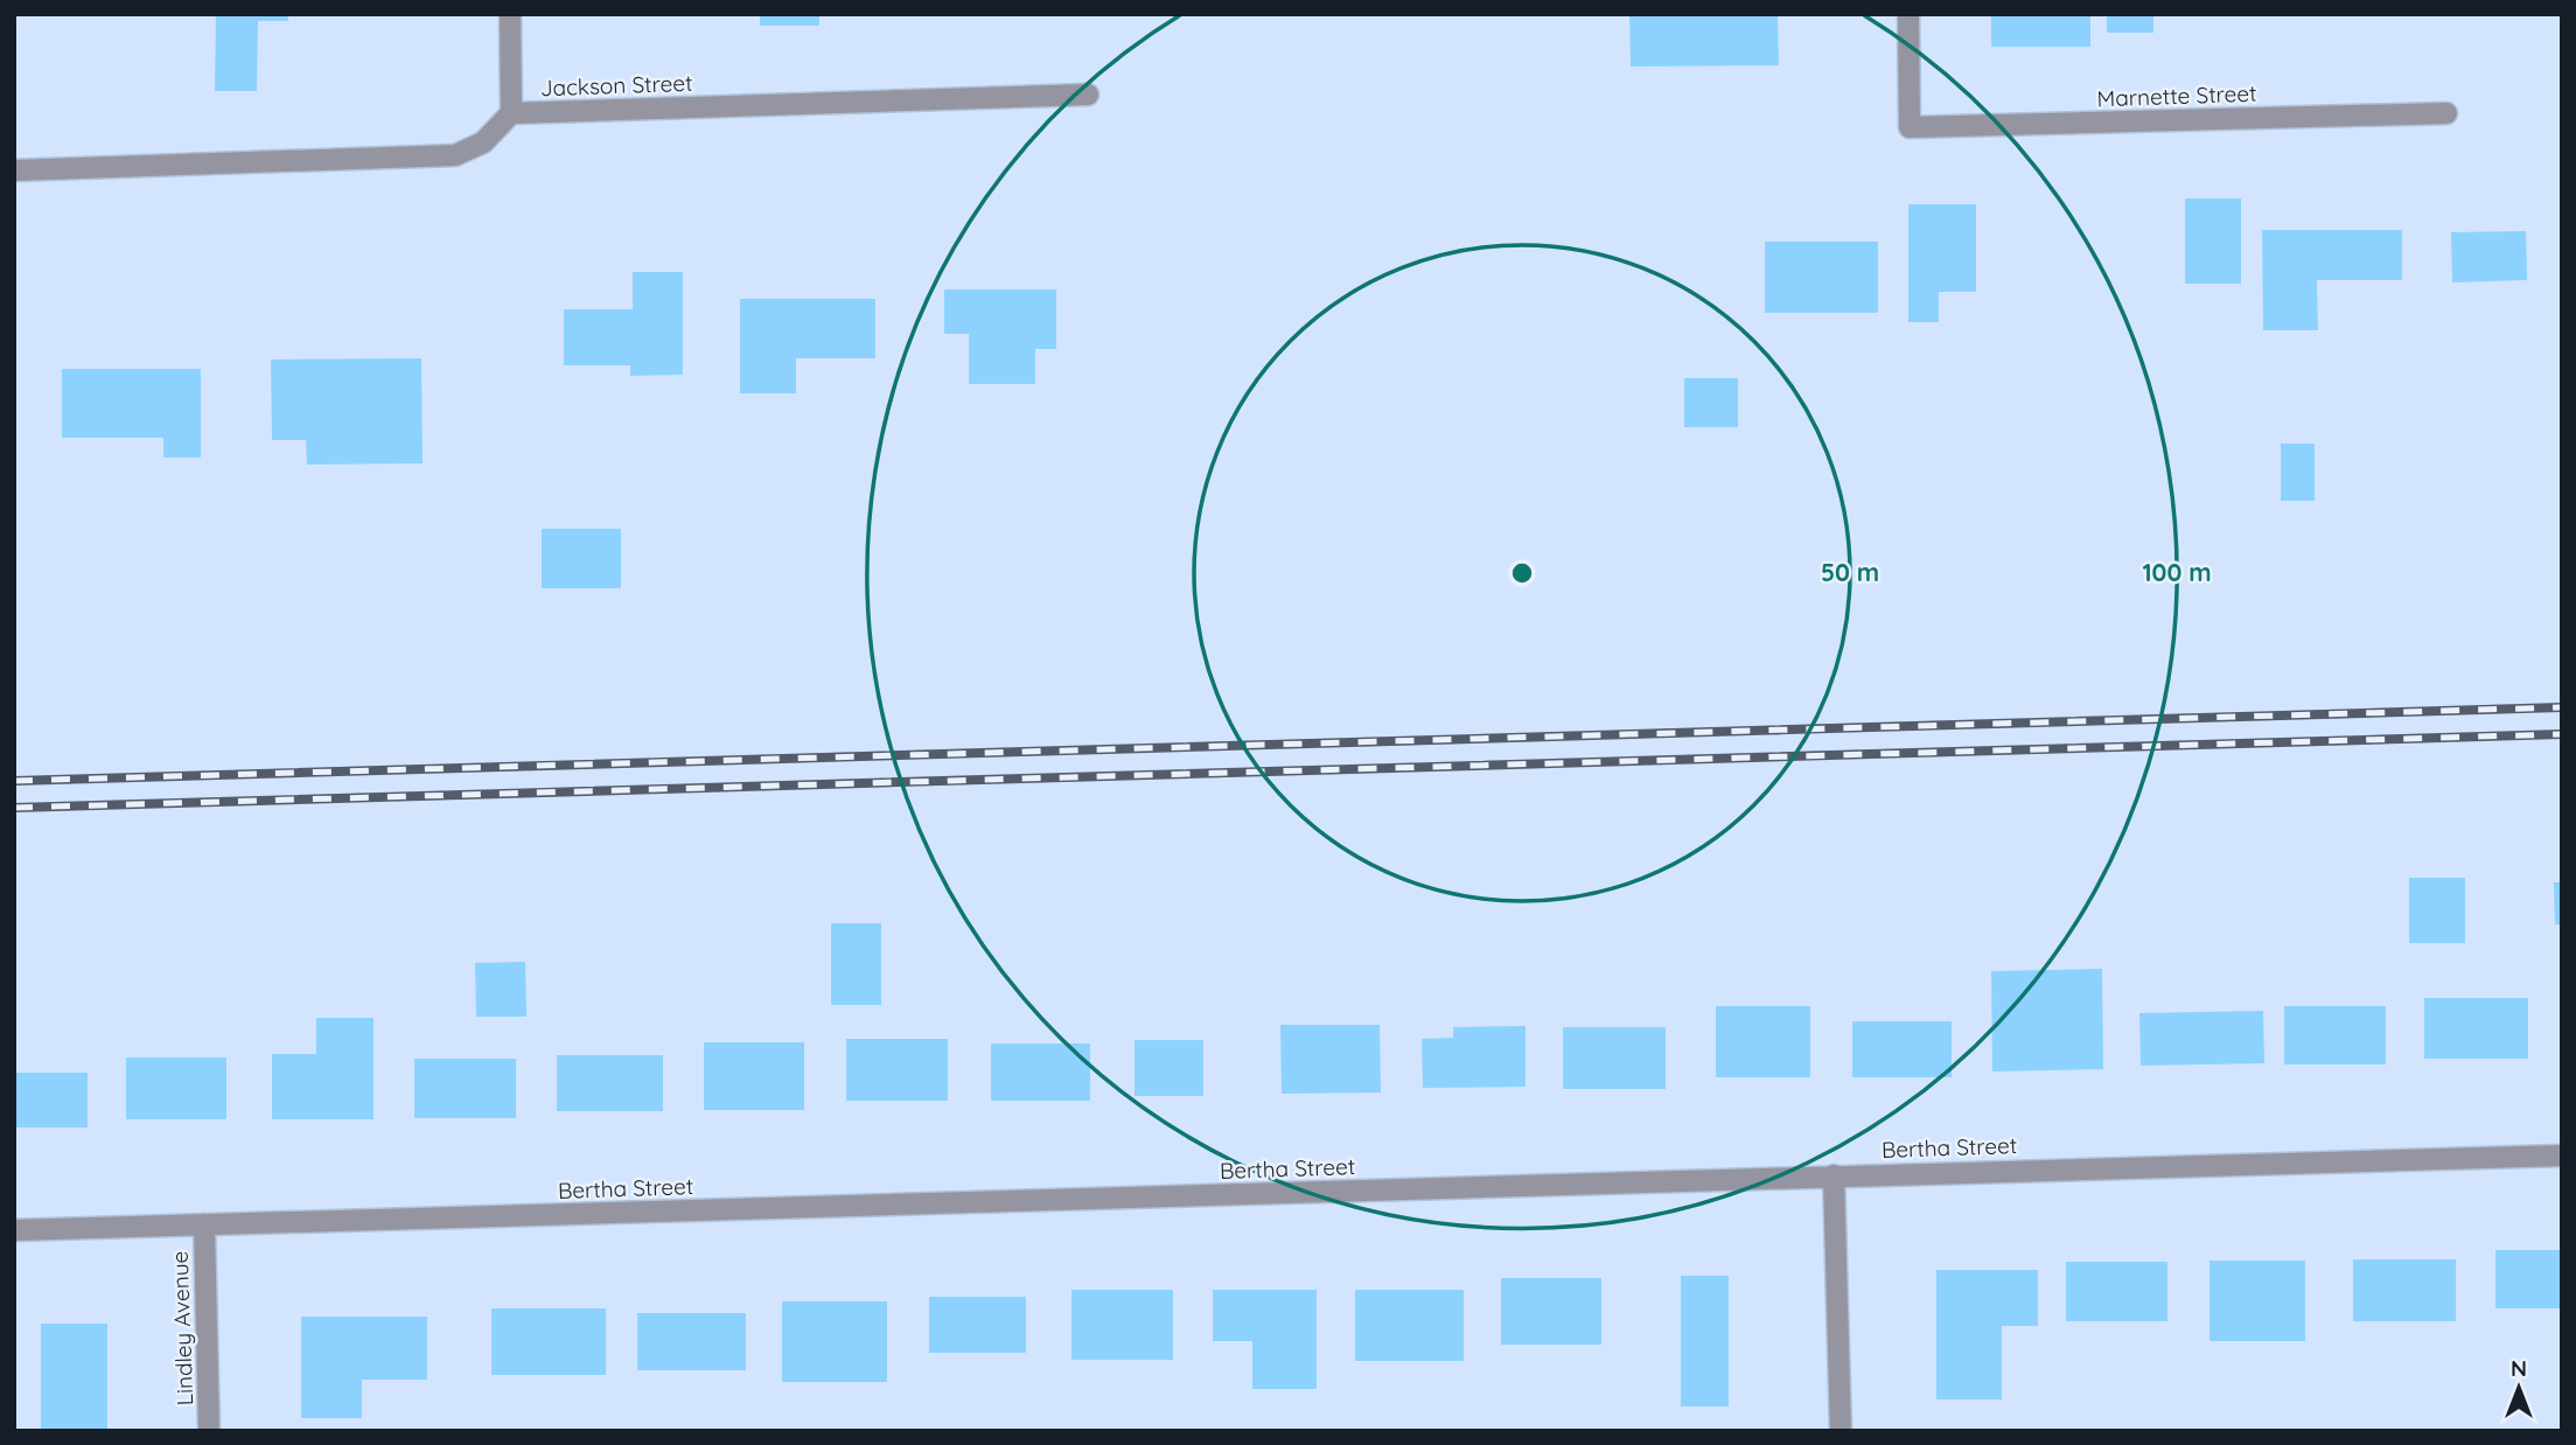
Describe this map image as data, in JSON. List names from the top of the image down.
{
  "streets": {
    "street": [
      "Jackson Street",
      "Marnette Street",
      "Bertha Street",
      "Lindley Avenue"
    ]
  },
  "crossings": [
    ["Bertha Street", "Lindley Avenue"]
  ],
  "north": "top",
  "rings": ["50 m", "100 m"]
}
